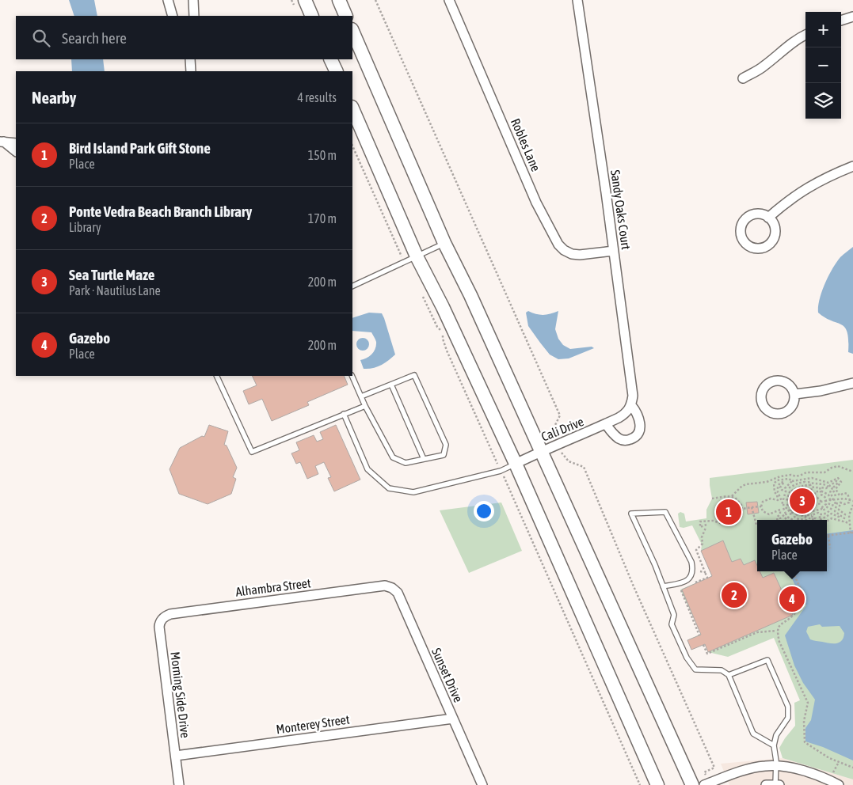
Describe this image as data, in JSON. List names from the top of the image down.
{
  "streets": {
    "street": [
      "Robles Lane",
      "Sandy Oaks Court",
      "Cali Drive",
      "Alhambra Street",
      "Sunset Drive",
      "Morning Side Drive",
      "Monterey Street"
    ]
  },
  "crossings": [
    ["Robles Lane", "Sandy Oaks Court"],
    ["Sandy Oaks Court", "Cali Drive"],
    ["Alhambra Street", "Sunset Drive"],
    ["Alhambra Street", "Morning Side Drive"],
    ["Sunset Drive", "Monterey Street"],
    ["Morning Side Drive", "Monterey Street"]
  ],
  "page": {
    "map_buttons": ["+", "−"],
    "search": "Search here",
    "heading": ["Nearby", "4 results"],
    "list": [
      {
        "mark": "1",
        "name": "Bird Island Park Gift Stone",
        "note": "Place",
        "value": "150 m"
      },
      {
        "mark": "2",
        "name": "Ponte Vedra Beach Branch Library",
        "note": "Library",
        "value": "170 m"
      },
      {
        "mark": "3",
        "name": "Sea Turtle Maze",
        "note": "Park · Nautilus Lane",
        "value": "200 m"
      },
      {
        "mark": "4",
        "name": "Gazebo",
        "note": "Place",
        "value": "200 m"
      }
    ],
    "pins": [
      "3",
      "1",
      "2",
      "4"
    ],
    "popup": ["Gazebo", "Place"]
  }
}
